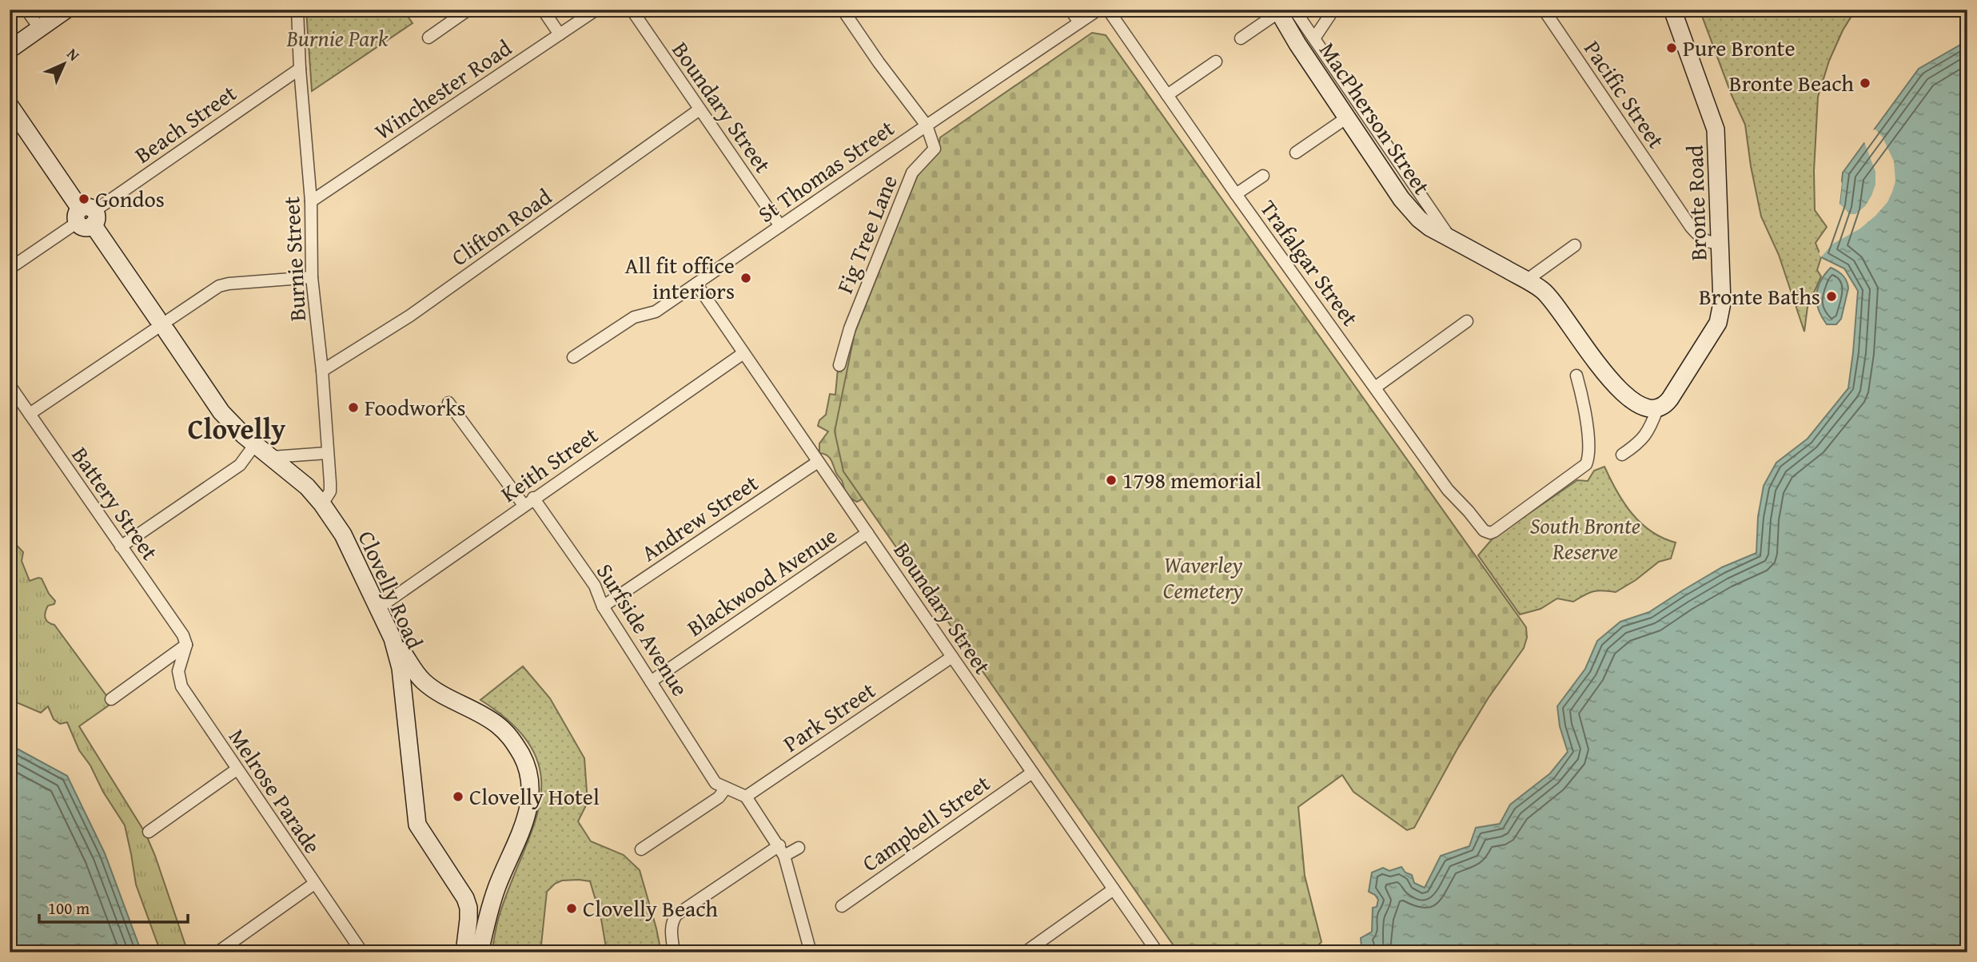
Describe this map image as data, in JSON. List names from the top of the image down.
{
  "streets": {
    "street": [
      "Winchester Road",
      "Pacific Street",
      "Boundary Street",
      "MacPherson Street",
      "Beach Street",
      "St Thomas Street",
      "Bronte Road",
      "Clifton Road",
      "Fig Tree Lane",
      "Burnie Street",
      "Trafalgar Street",
      "Keith Street",
      "Battery Street",
      "Andrew Street",
      "Blackwood Avenue",
      "Clovelly Road",
      "Surfside Avenue",
      "Park Street",
      "Melrose Parade",
      "Campbell Street"
    ]
  },
  "crossings": [
    ["Winchester Road", "Burnie Street"],
    ["Pacific Street", "Bronte Road"],
    ["Boundary Street", "St Thomas Street"],
    ["Boundary Street", "Clifton Road"],
    ["Boundary Street", "Keith Street"],
    ["Boundary Street", "Andrew Street"],
    ["Boundary Street", "Blackwood Avenue"],
    ["Boundary Street", "Park Street"],
    ["Boundary Street", "Campbell Street"],
    ["MacPherson Street", "Bronte Road"],
    ["Beach Street", "Burnie Street"],
    ["Beach Street", "Clovelly Road"],
    ["St Thomas Street", "Fig Tree Lane"],
    ["Clifton Road", "Burnie Street"],
    ["Burnie Street", "Clovelly Road"],
    ["Keith Street", "Clovelly Road"],
    ["Keith Street", "Surfside Avenue"],
    ["Battery Street", "Melrose Parade"],
    ["Andrew Street", "Surfside Avenue"],
    ["Blackwood Avenue", "Surfside Avenue"]
  ],
  "districts": ["Clovelly"],
  "parks": ["Burnie Park", "South Bronte Reserve", "Waverley Cemetery"],
  "places": [
    "Pure Bronte",
    "Bronte Beach",
    "Gondos",
    "All fit office interiors",
    "Bronte Baths",
    "Foodworks",
    "1798 memorial",
    "Clovelly Hotel",
    "Clovelly Beach"
  ],
  "scale_bar": "100 m",
  "north": "top right"
}
